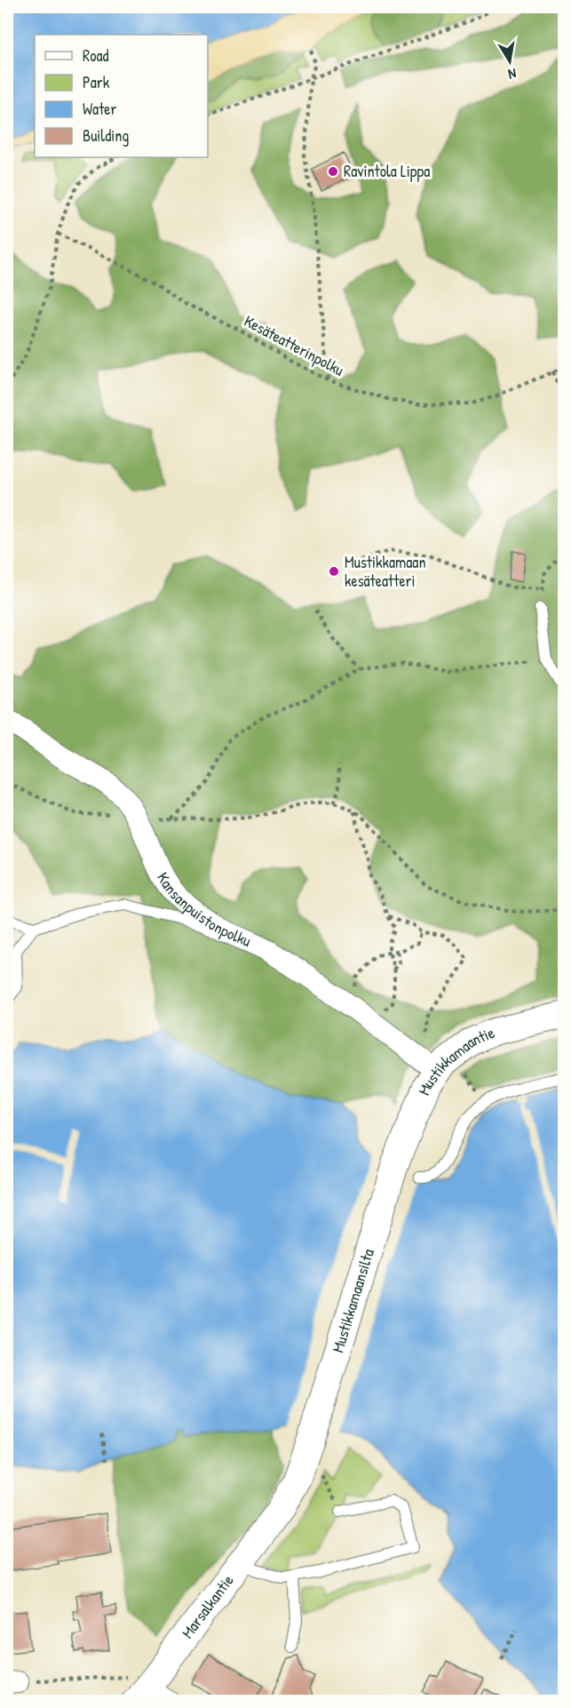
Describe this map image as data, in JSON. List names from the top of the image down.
{
  "streets": {
    "street": [
      "Kansanpuistonpolku",
      "Mustikkamaantie",
      "Mustikkamaansilta",
      "Marsalkantie"
    ],
    "path": ["Kesäteatterinpolku"]
  },
  "crossings": [
    ["Kansanpuistonpolku", "Mustikkamaantie"],
    ["Mustikkamaantie", "Mustikkamaansilta"],
    ["Mustikkamaansilta", "Marsalkantie"]
  ],
  "places": ["Ravintola Lippa", "Mustikkamaan kesäteatteri"],
  "legend": [
    "Road",
    "Park",
    "Water",
    "Building"
  ],
  "north": "bottom"
}
